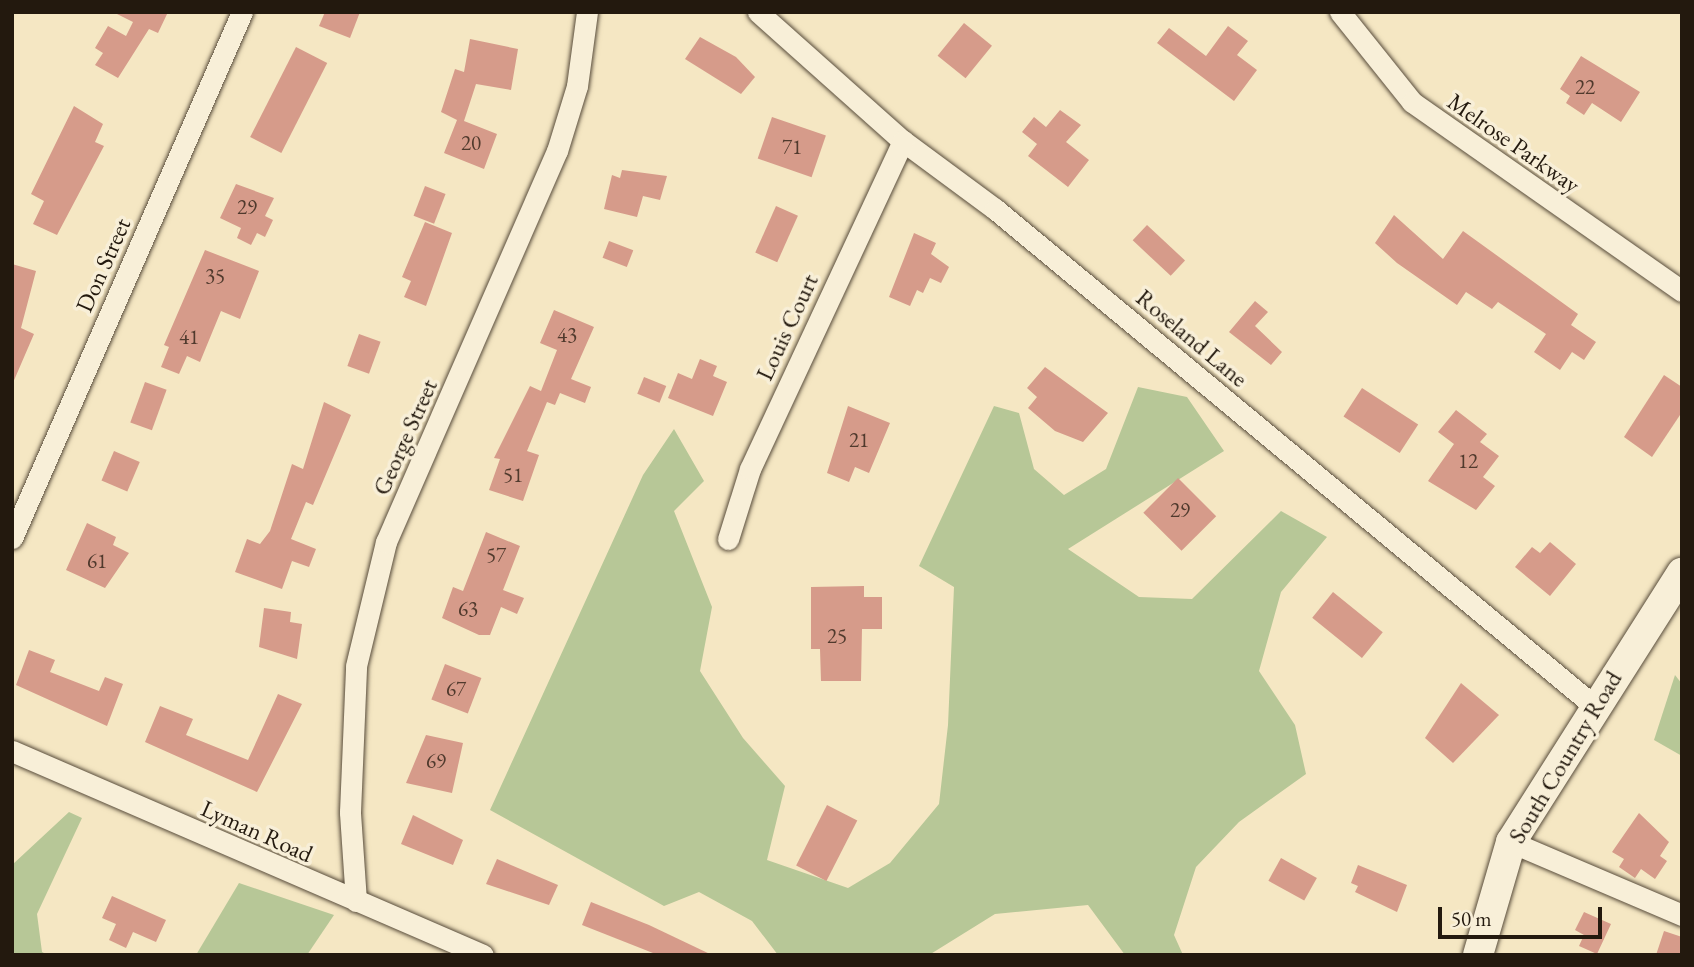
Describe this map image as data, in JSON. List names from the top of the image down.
{
  "streets": {
    "main road": ["South Country Road"],
    "street": [
      "Melrose Parkway",
      "Don Street",
      "Louis Court",
      "Roseland Lane",
      "George Street",
      "Lyman Road"
    ]
  },
  "crossings": [
    ["Louis Court", "Roseland Lane"],
    ["Roseland Lane", "South Country Road"],
    ["George Street", "Lyman Road"]
  ],
  "house_numbers": [
    "22",
    "20",
    "71",
    "29",
    "35",
    "43",
    "41",
    "21",
    "12",
    "51",
    "29",
    "57",
    "61",
    "63",
    "25",
    "67",
    "69"
  ],
  "scale_bar": "50 m"
}
